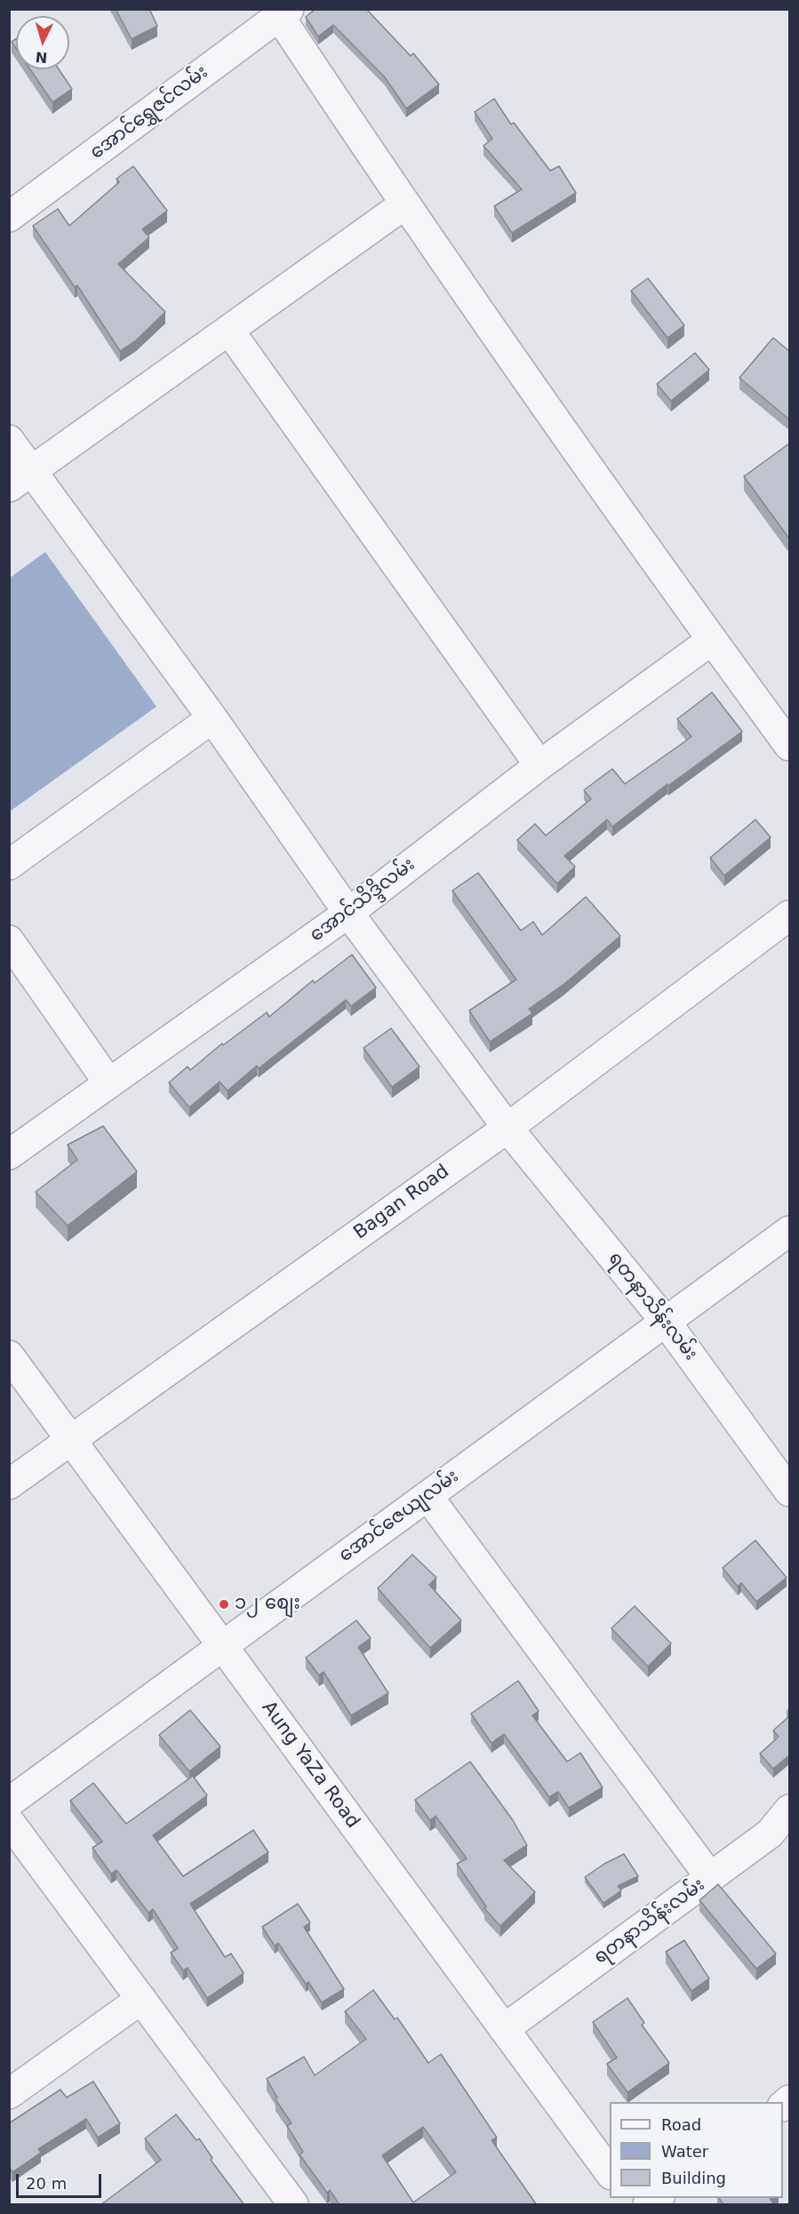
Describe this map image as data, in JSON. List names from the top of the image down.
{
  "streets": {
    "street": [
      "အောင်ရွှေဇင်လမ်း",
      "အောင်သိဒ္ဒိလမ်း",
      "Bagan Road",
      "ရတနာသိန်းလမ်း",
      "အောင်ဇေယျလမ်း",
      "Aung YaZa Road"
    ]
  },
  "crossings": [
    ["အောင်သိဒ္ဒိလမ်း", "ရတနာသိန်းလမ်း"],
    ["Bagan Road", "ရတနာသိန်းလမ်း"],
    ["Bagan Road", "Aung YaZa Road"],
    ["ရတနာသိန်းလမ်း", "အောင်ဇေယျလမ်း"],
    ["ရတနာသိန်းလမ်း", "Aung YaZa Road"],
    ["အောင်ဇေယျလမ်း", "Aung YaZa Road"]
  ],
  "places": ["၁၂ စျေး"],
  "legend": ["Road", "Water", "Building"],
  "scale_bar": "20 m",
  "north": "bottom"
}
